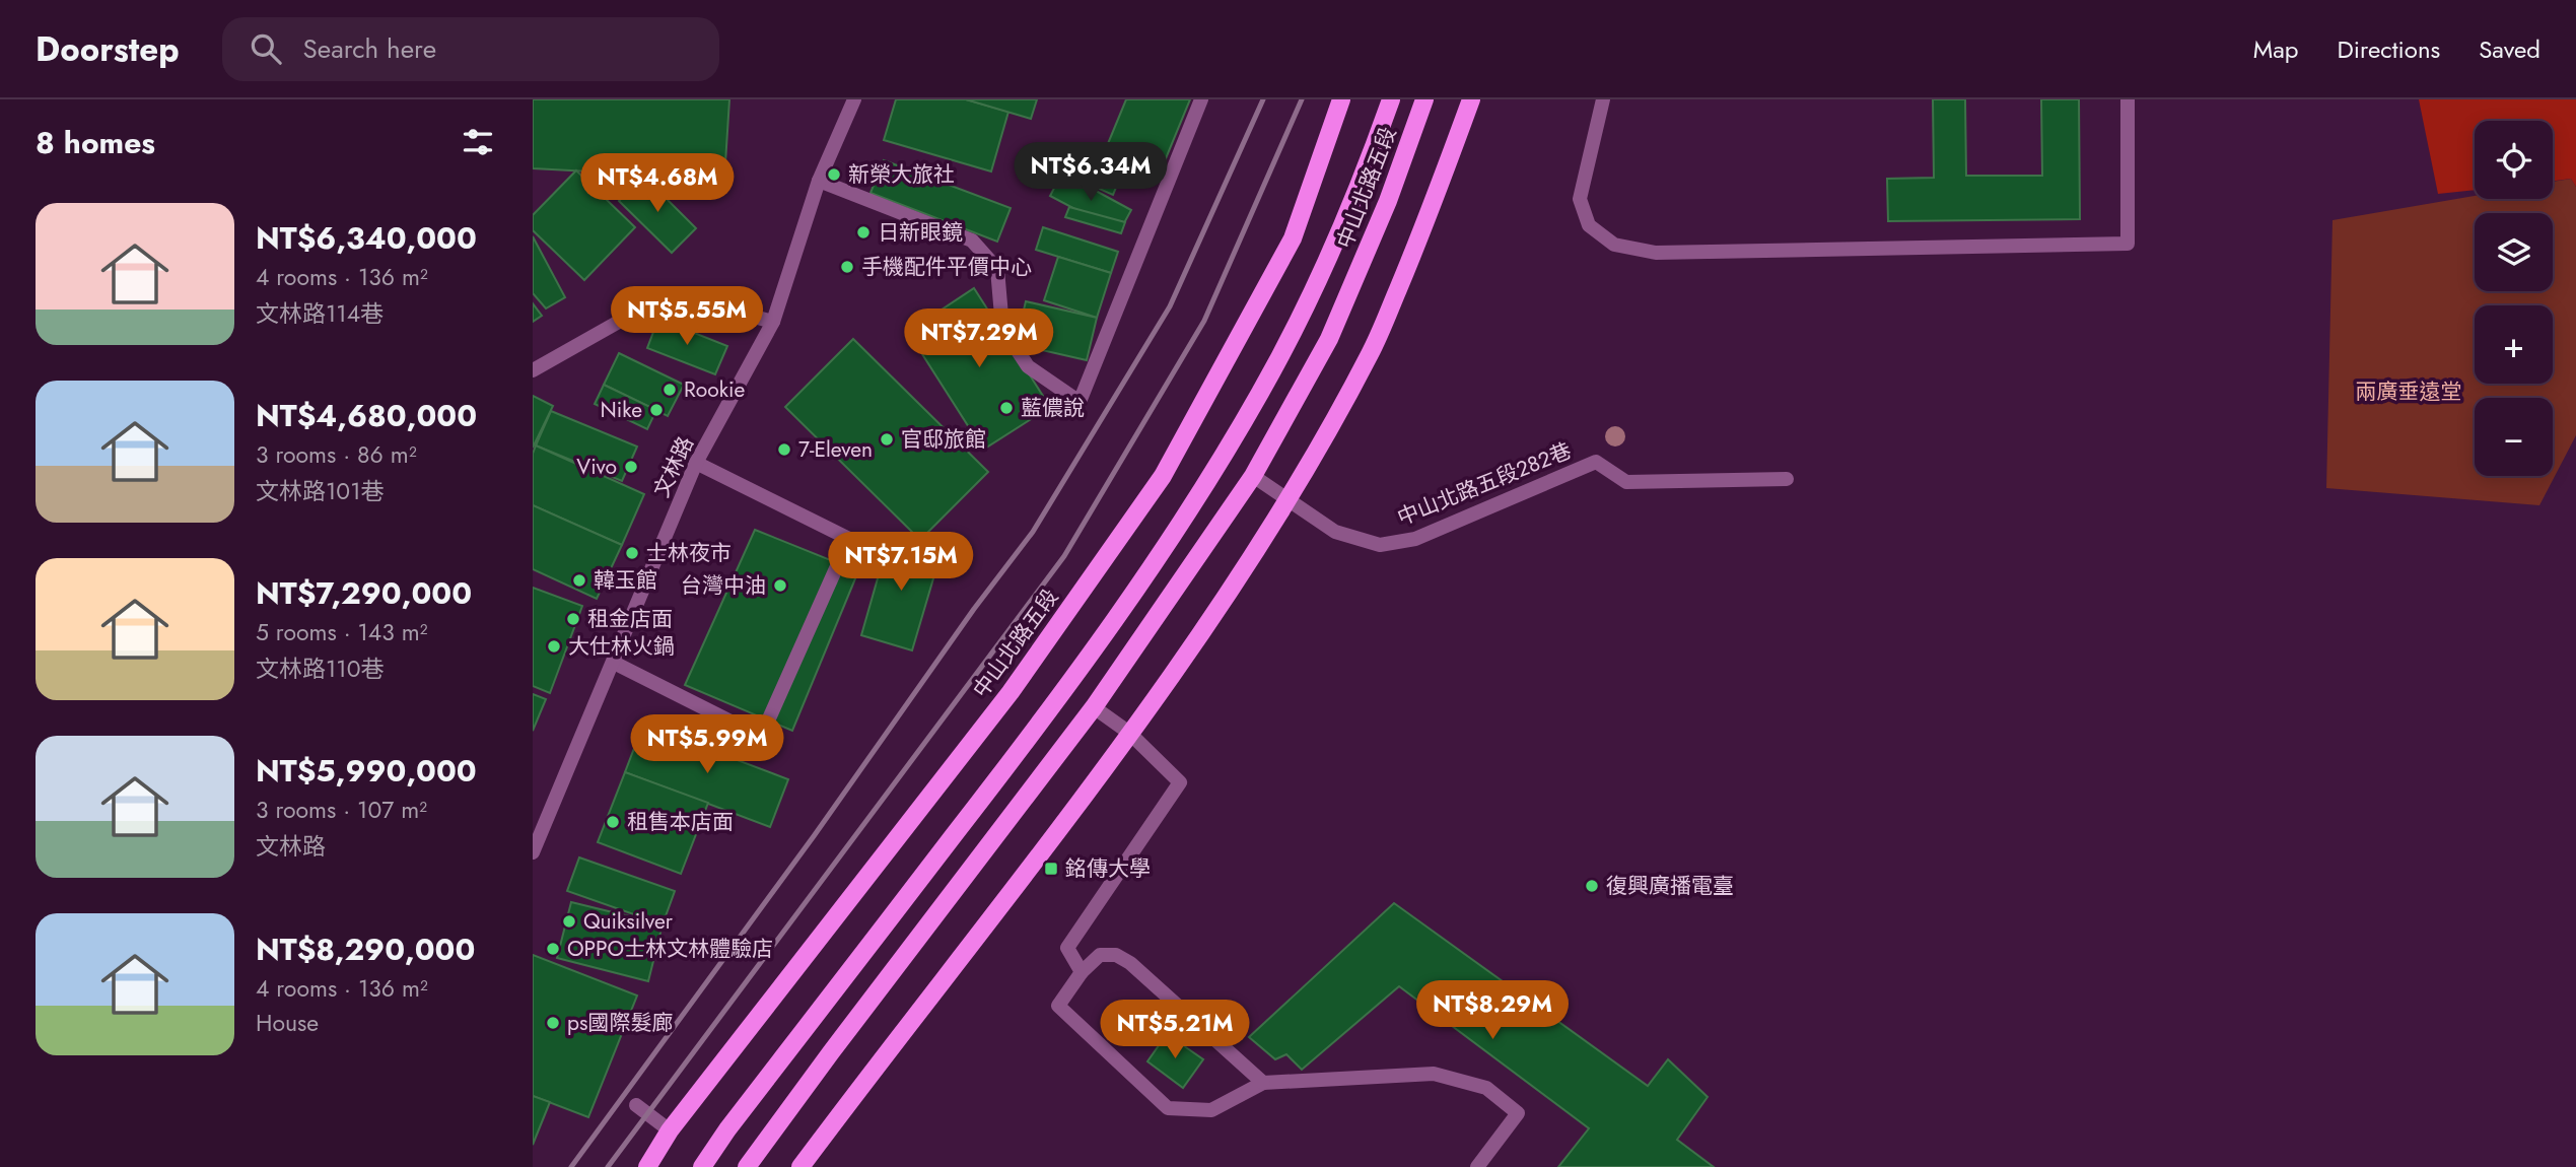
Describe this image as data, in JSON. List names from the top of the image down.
{
  "streets": {
    "main road": ["中山北路五段"],
    "street": ["文林路", "中山北路五段282巷"]
  },
  "crossings": [
    ["中山北路五段", "中山北路五段282巷"]
  ],
  "parks": ["兩廣垂遠堂"],
  "places": {
    "other": [
      "新榮大旅社",
      "日新眼鏡",
      "手機配件平價中心",
      "Rookie",
      "藍儂說",
      "Nike",
      "官邸旅館",
      "7-Eleven",
      "Vivo",
      "士林夜市",
      "韓玉館",
      "台灣中油",
      "租金店面",
      "大仕林火鍋",
      "租售本店面",
      "復興廣播電臺",
      "Quiksilver",
      "OPPO士林文林體驗店",
      "ps國際髮廊"
    ],
    "transit": ["銘傳大學"]
  },
  "page": {
    "header": "Doorstep",
    "search": "Search here",
    "nav": ["Map", "Directions", "Saved"],
    "heading": "8 homes",
    "map_buttons": ["+", "−"],
    "price": [
      "NT$6.34M",
      "NT$4.68M",
      "NT$5.55M",
      "NT$7.29M",
      "NT$7.15M",
      "NT$5.99M",
      "NT$8.29M",
      "NT$5.21M"
    ],
    "list": [
      {
        "name": "NT$6,340,000",
        "note": "4 rooms · 136 m² · 文林路114巷"
      },
      {
        "name": "NT$4,680,000",
        "note": "3 rooms · 86 m² · 文林路101巷"
      },
      {
        "name": "NT$7,290,000",
        "note": "5 rooms · 143 m² · 文林路110巷"
      },
      {
        "name": "NT$5,990,000",
        "note": "3 rooms · 107 m² · 文林路"
      },
      {
        "name": "NT$8,290,000",
        "note": "4 rooms · 136 m² · House"
      }
    ]
  }
}
